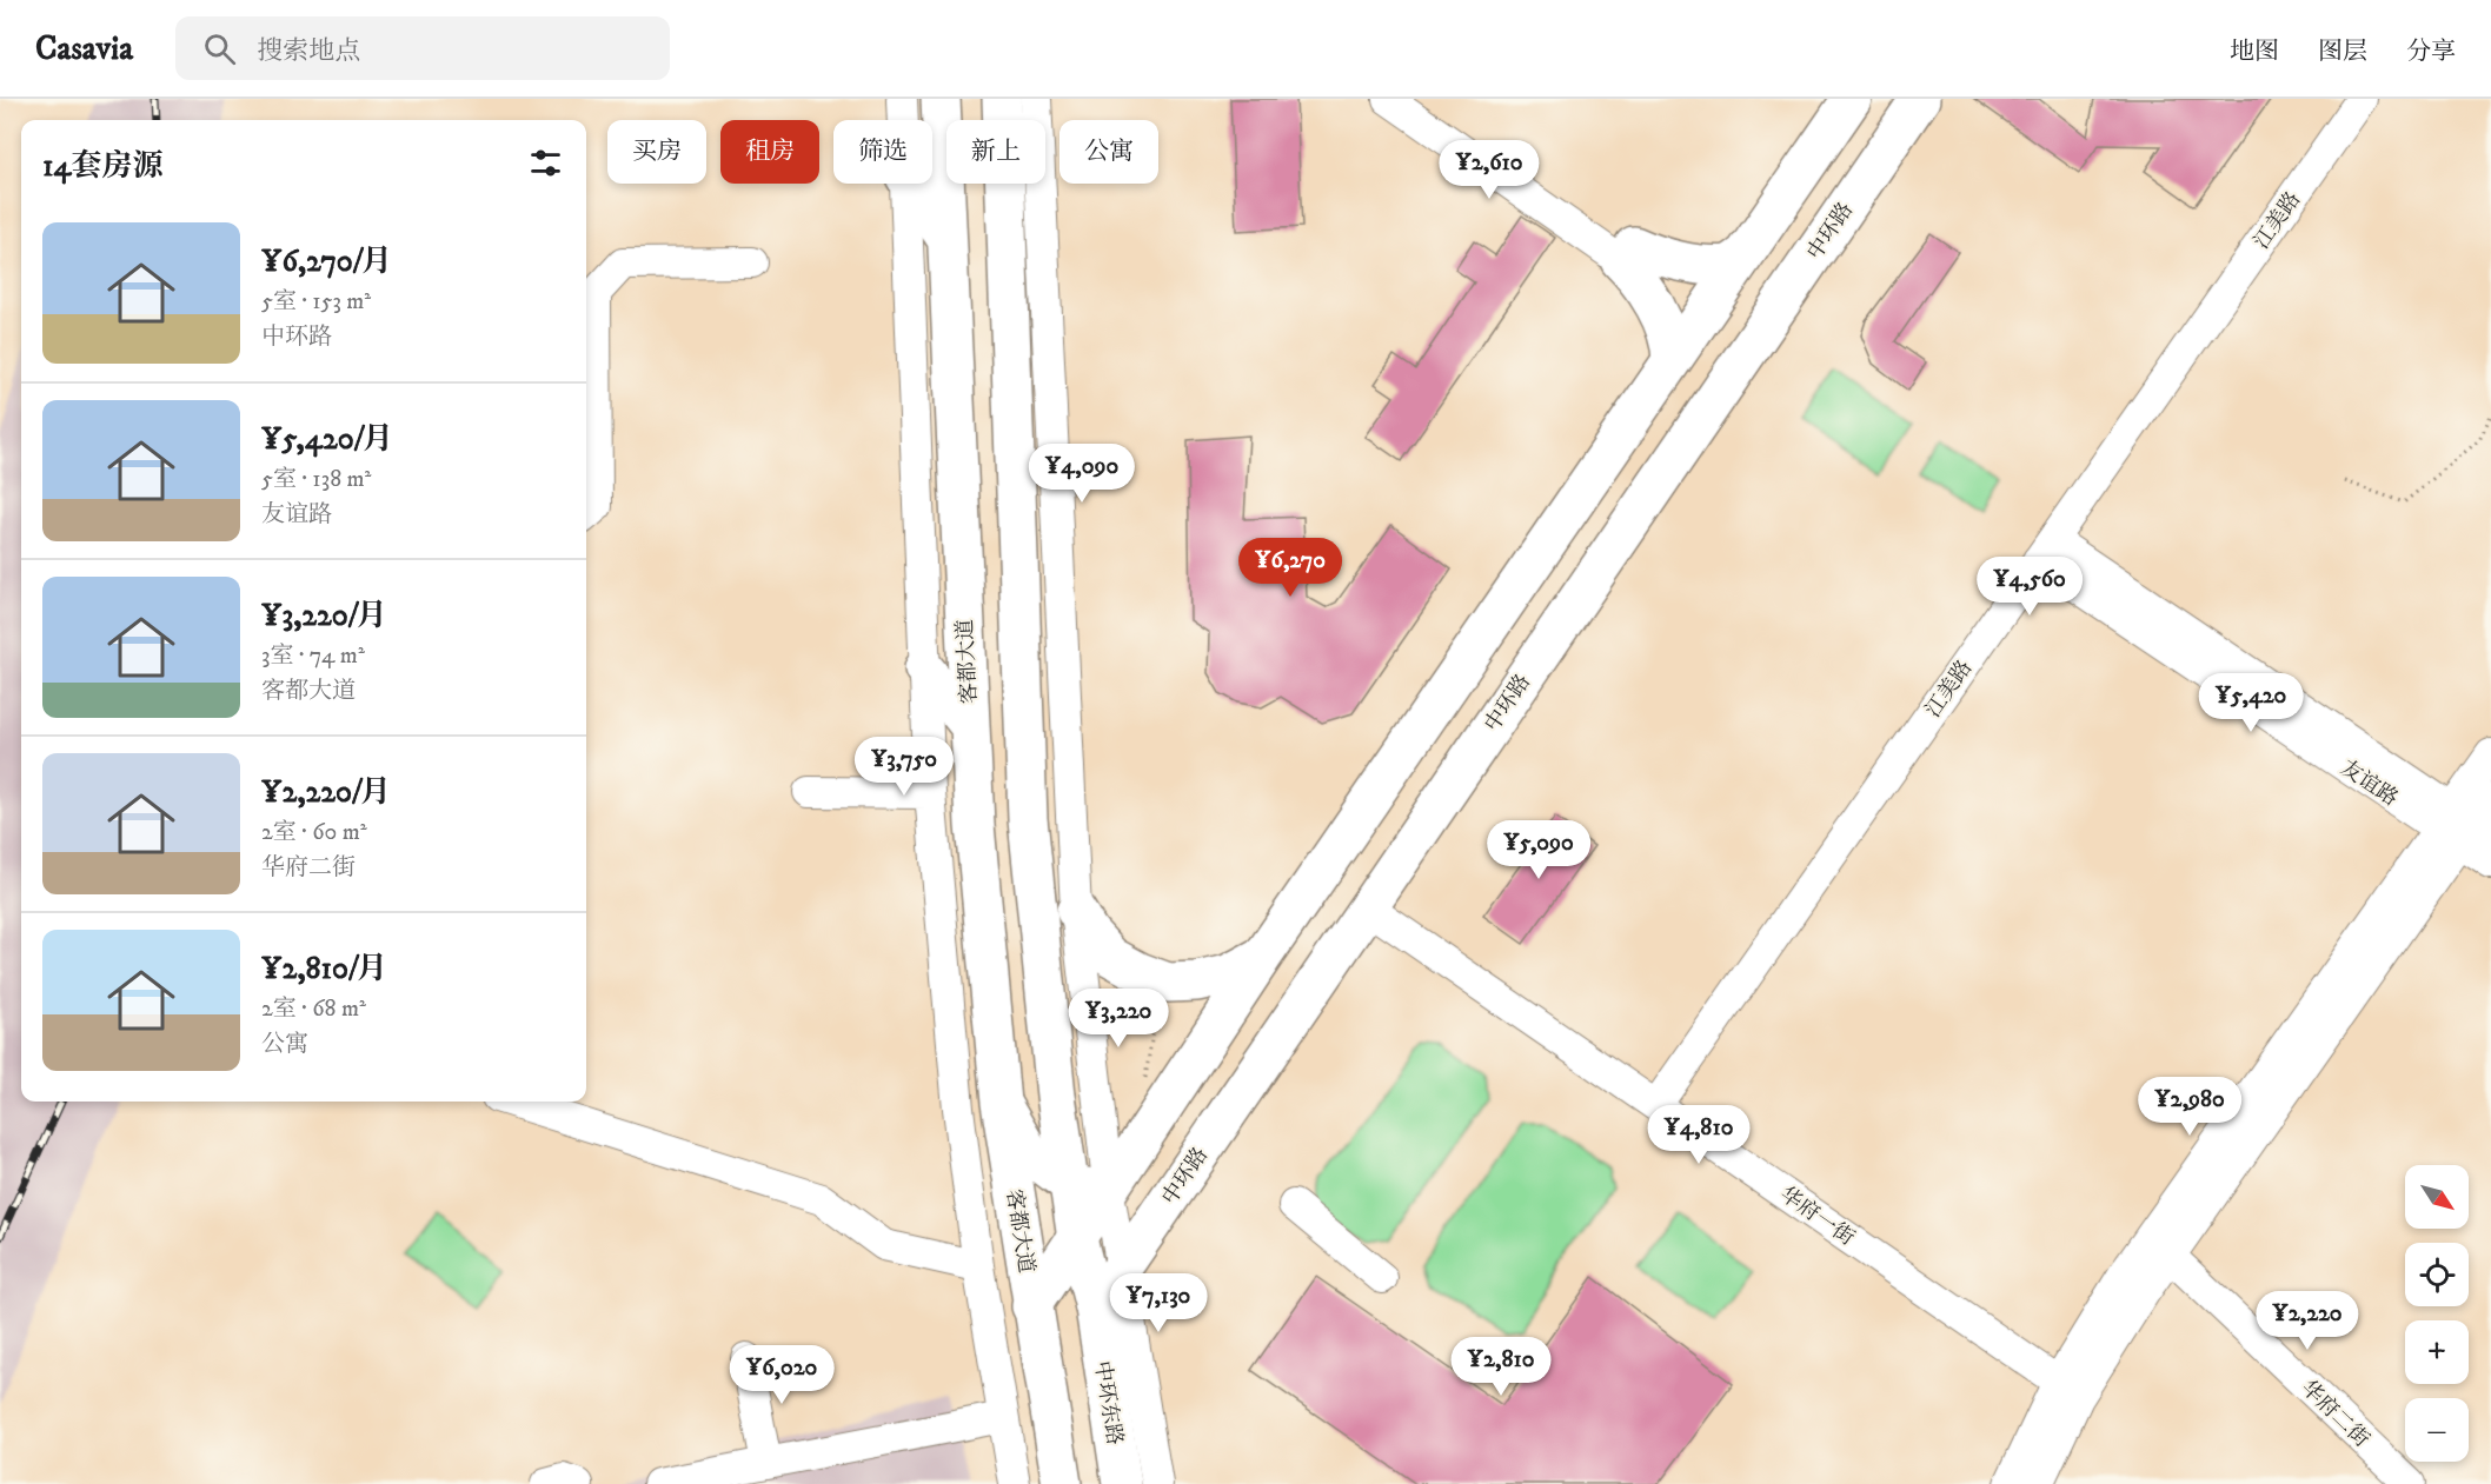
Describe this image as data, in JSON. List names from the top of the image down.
{
  "streets": {
    "main road": ["中环路", "客都大道", "中环东路"],
    "street": [
      "江美路",
      "友谊路",
      "华府一街",
      "华府二街"
    ]
  },
  "crossings": [
    ["江美路", "友谊路"],
    ["江美路", "华府一街"],
    ["中环路", "华府一街"],
    ["中环路", "中环东路"]
  ],
  "north": "bottom right",
  "page": {
    "header": "Casavia",
    "search": "搜索地点",
    "nav": ["地图", "图层", "分享"],
    "chip": [
      "买房",
      "租房",
      "筛选",
      "新上",
      "公寓"
    ],
    "heading": "14套房源",
    "price": [
      "¥2,610",
      "¥4,090",
      "¥6,270",
      "¥4,560",
      "¥5,420",
      "¥3,750",
      "¥5,090",
      "¥3,220",
      "¥2,980",
      "¥4,810",
      "¥7,130",
      "¥2,220",
      "¥2,810",
      "¥6,020"
    ],
    "list": [
      {
        "name": "¥6,270/月",
        "note": "5室 · 153 m² · 中环路"
      },
      {
        "name": "¥5,420/月",
        "note": "5室 · 138 m² · 友谊路"
      },
      {
        "name": "¥3,220/月",
        "note": "3室 · 74 m² · 客都大道"
      },
      {
        "name": "¥2,220/月",
        "note": "2室 · 60 m² · 华府二街"
      },
      {
        "name": "¥2,810/月",
        "note": "2室 · 68 m² · 公寓"
      }
    ],
    "map_buttons": ["+", "−"]
  }
}
